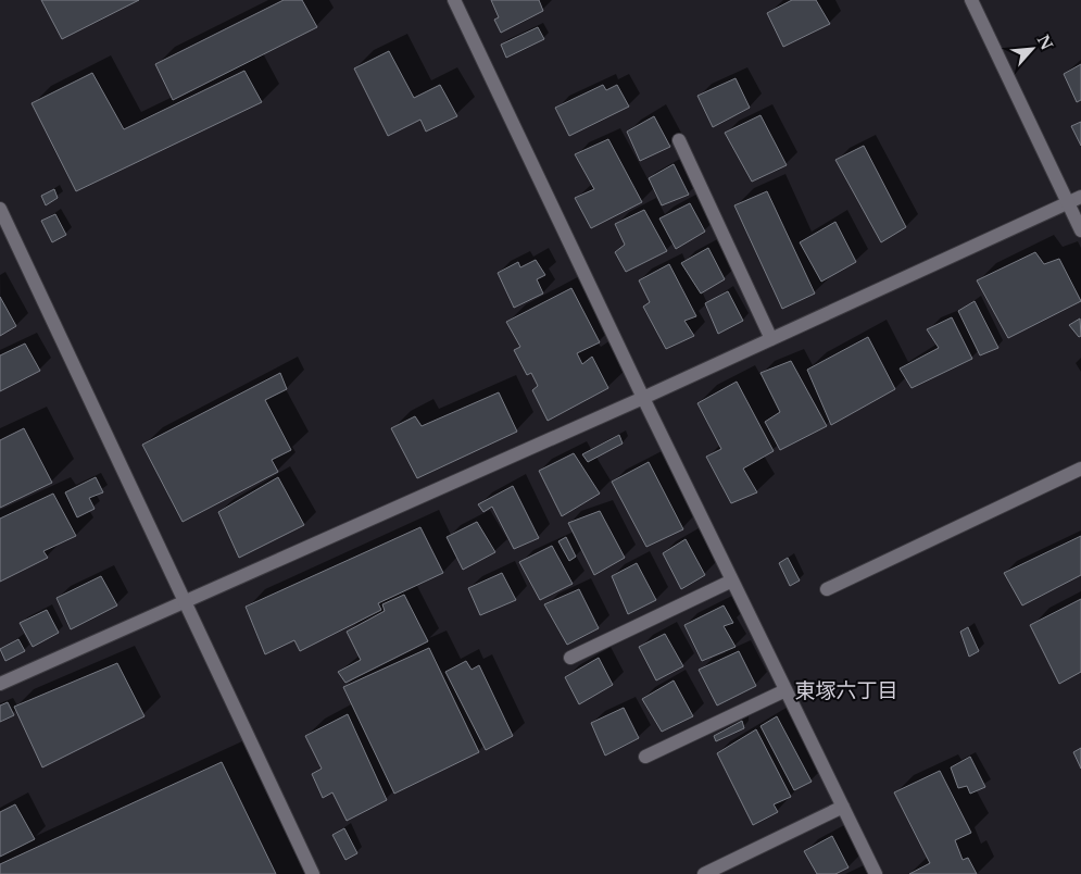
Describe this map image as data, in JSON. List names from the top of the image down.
{
  "districts": ["東塚六丁目"],
  "north": "top right"
}
